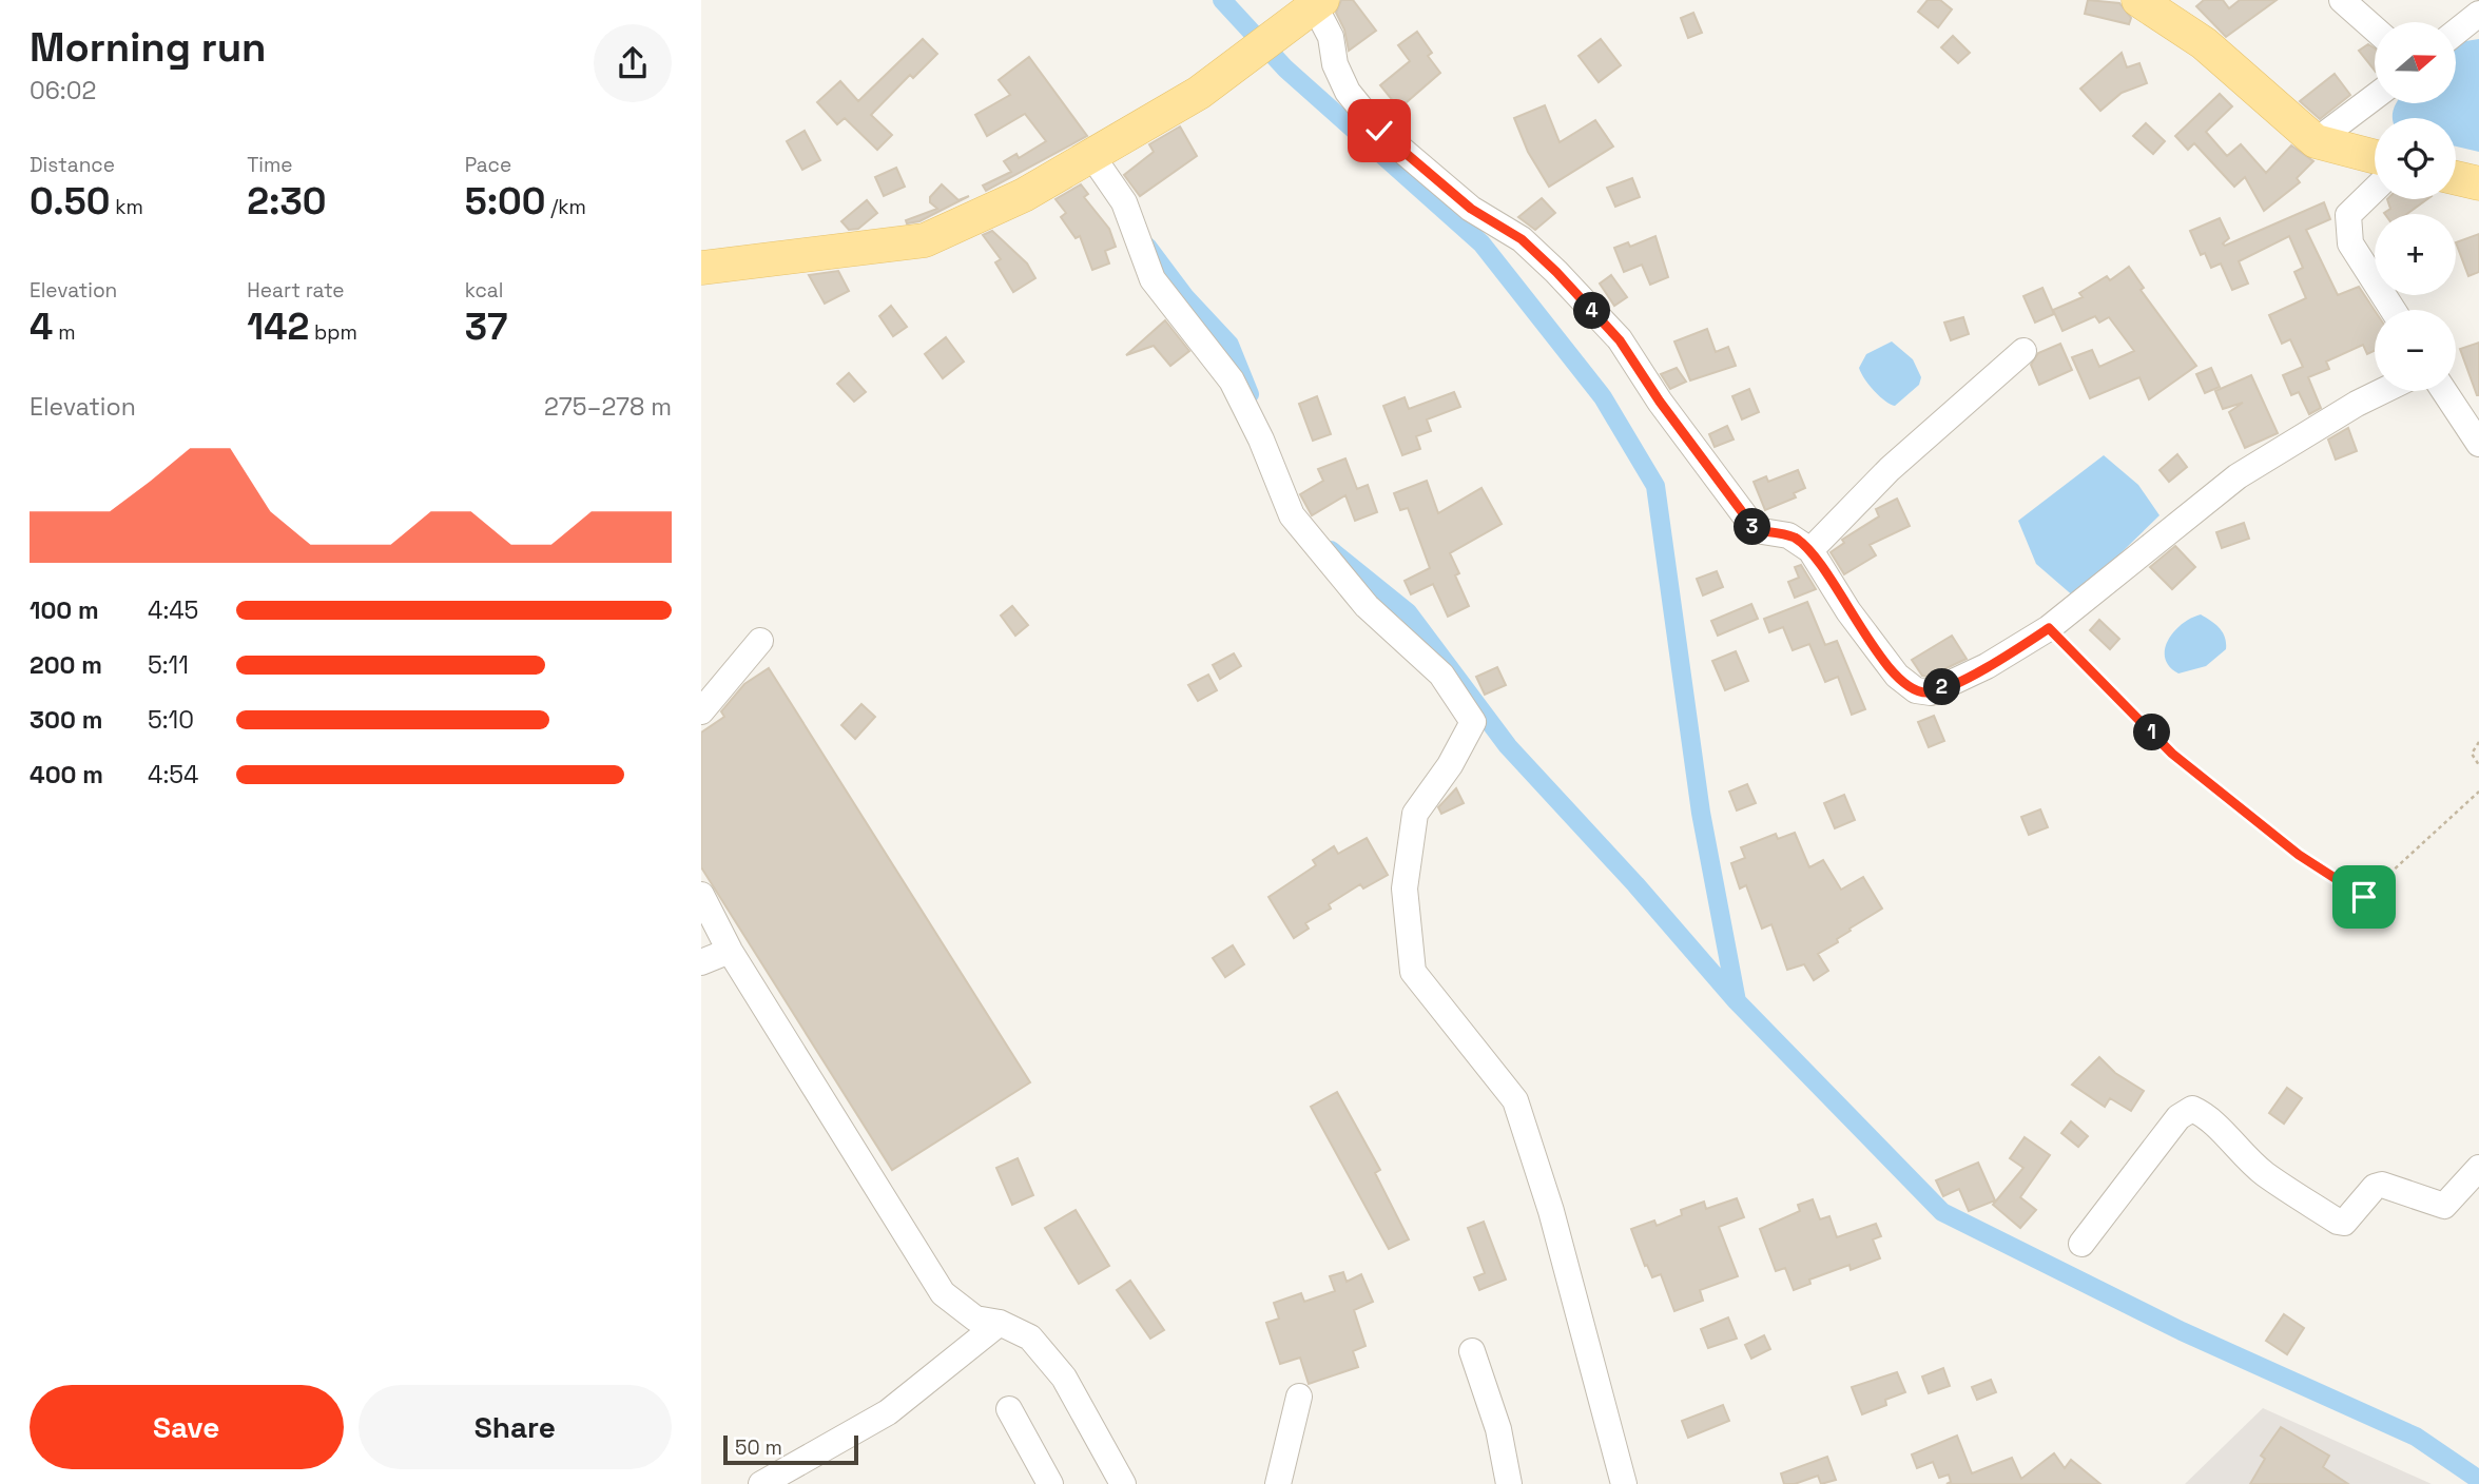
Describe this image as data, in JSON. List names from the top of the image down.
{
  "scale_bar": "50 m",
  "north": "right",
  "page": {
    "heading": ["Morning run", "06:02"],
    "map_buttons": ["+", "−"],
    "stats": [
      ["Distance", "0.50 km"],
      ["Time", "2:30"],
      ["Pace", "5:00 /km"],
      ["Elevation", "4 m"],
      ["Heart rate", "142 bpm"],
      ["kcal", "37"]
    ],
    "pins": [
      "4",
      "3",
      "2",
      "1"
    ],
    "chart": ["Elevation", "275–278 m"],
    "list": [
      {
        "name": "100 m",
        "note": "4:45"
      },
      {
        "name": "200 m",
        "note": "5:11"
      },
      {
        "name": "300 m",
        "note": "5:10"
      },
      {
        "name": "400 m",
        "note": "4:54"
      }
    ],
    "buttons": ["Save", "Share"],
    "scale": "50 m"
  }
}
